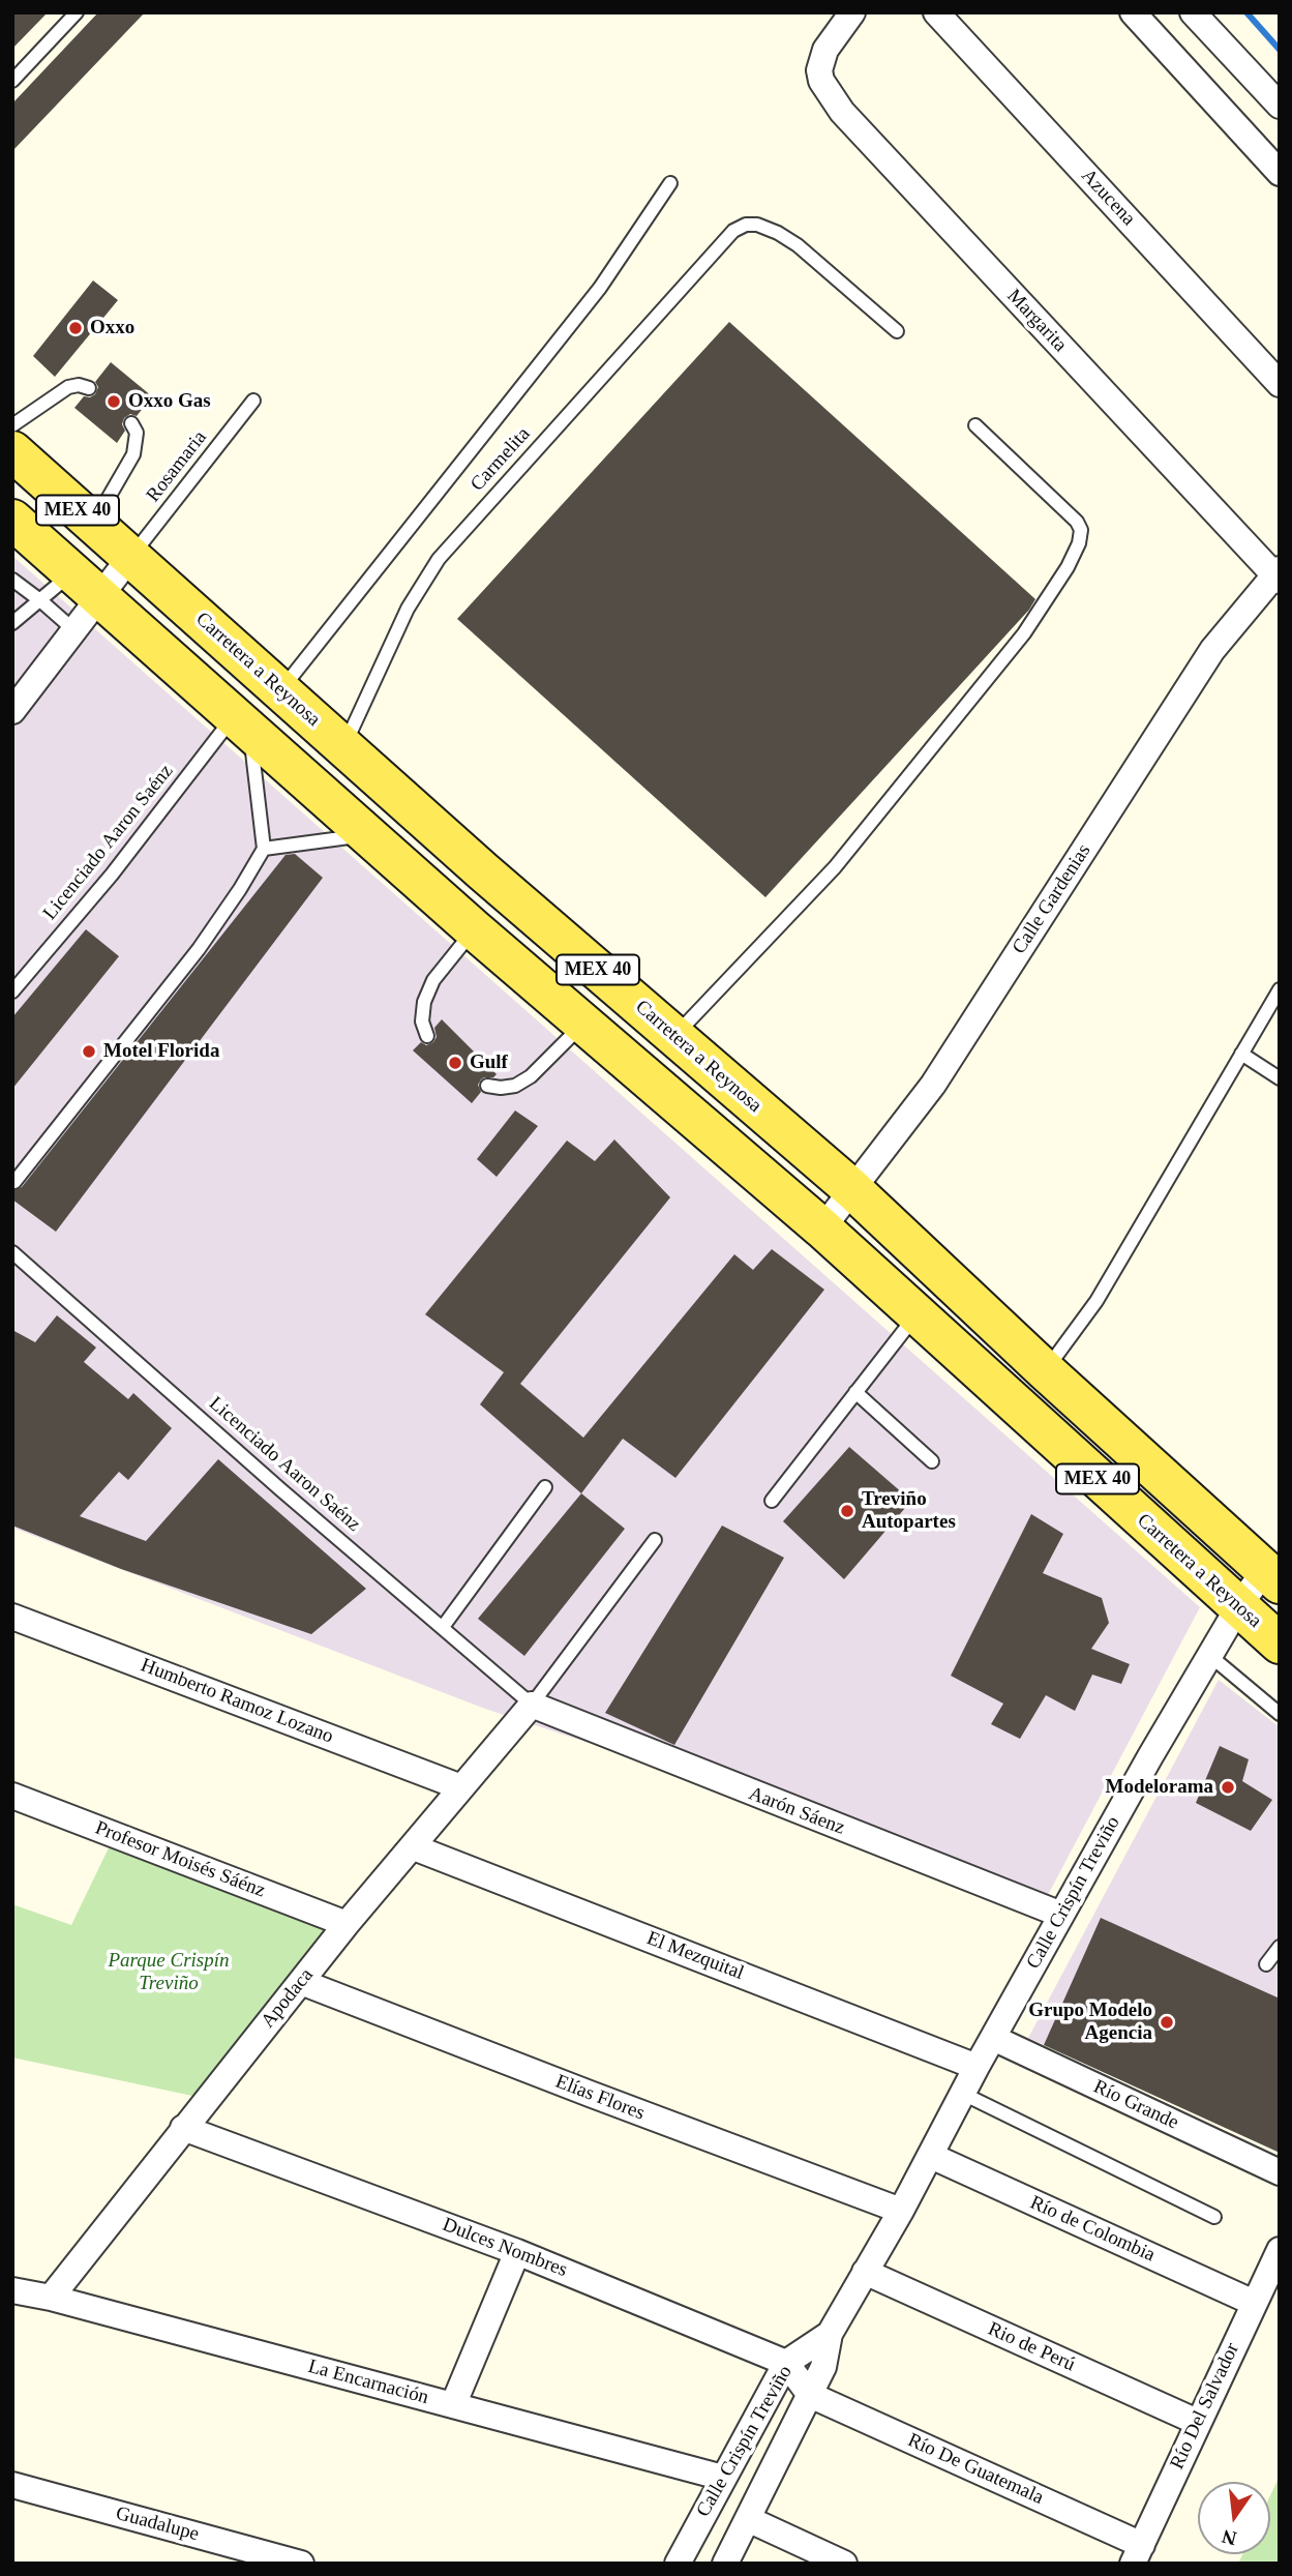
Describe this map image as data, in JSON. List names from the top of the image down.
{
  "streets": {
    "main road": ["MEX 40", "Carretera a Reynosa"],
    "street": [
      "Azucena",
      "Margarita",
      "Calle Gardenias",
      "Humberto Ramoz Lozano",
      "Aarón Sáenz",
      "Profesor Moisés Sáénz",
      "Calle Crispín Treviño",
      "El Mezquital",
      "Apodaca",
      "Elías Flores",
      "Río Grande",
      "Río de Colombia",
      "Dulces Nombres",
      "Rio de Perú",
      "La Encarnación",
      "Río Del Salvador",
      "Río De Guatemala",
      "Guadalupe"
    ],
    "lane": ["Carmelita", "Rosamaria", "Licenciado Aaron Saénz"]
  },
  "crossings": [
    ["Margarita", "Calle Gardenias"],
    ["Carmelita", "Carretera a Reynosa"],
    ["Rosamaria", "Carretera a Reynosa"],
    ["Carretera a Reynosa", "Licenciado Aaron Saénz"],
    ["Carretera a Reynosa", "Calle Gardenias"],
    ["Carretera a Reynosa", "Calle Crispín Treviño"],
    ["Licenciado Aaron Saénz", "Aarón Sáenz"],
    ["Licenciado Aaron Saénz", "Apodaca"],
    ["Humberto Ramoz Lozano", "Apodaca"],
    ["Aarón Sáenz", "Calle Crispín Treviño"],
    ["Aarón Sáenz", "Apodaca"],
    ["Profesor Moisés Sáénz", "Apodaca"],
    ["Calle Crispín Treviño", "El Mezquital"],
    ["Calle Crispín Treviño", "Elías Flores"],
    ["Calle Crispín Treviño", "Río Grande"],
    ["Calle Crispín Treviño", "Río de Colombia"],
    ["Calle Crispín Treviño", "Dulces Nombres"],
    ["Calle Crispín Treviño", "Rio de Perú"],
    ["Calle Crispín Treviño", "La Encarnación"],
    ["Calle Crispín Treviño", "Río De Guatemala"],
    ["El Mezquital", "Apodaca"],
    ["Apodaca", "Elías Flores"],
    ["Apodaca", "Dulces Nombres"],
    ["Apodaca", "La Encarnación"],
    ["Río de Colombia", "Río Del Salvador"],
    ["Rio de Perú", "Río Del Salvador"],
    ["Río Del Salvador", "Río De Guatemala"]
  ],
  "parks": ["Parque Crispín Treviño"],
  "places": [
    "Oxxo",
    "Oxxo Gas",
    "Motel Florida",
    "Gulf",
    "Treviño Autopartes",
    "Modelorama",
    "Grupo Modelo Agencia"
  ],
  "north": "bottom"
}
